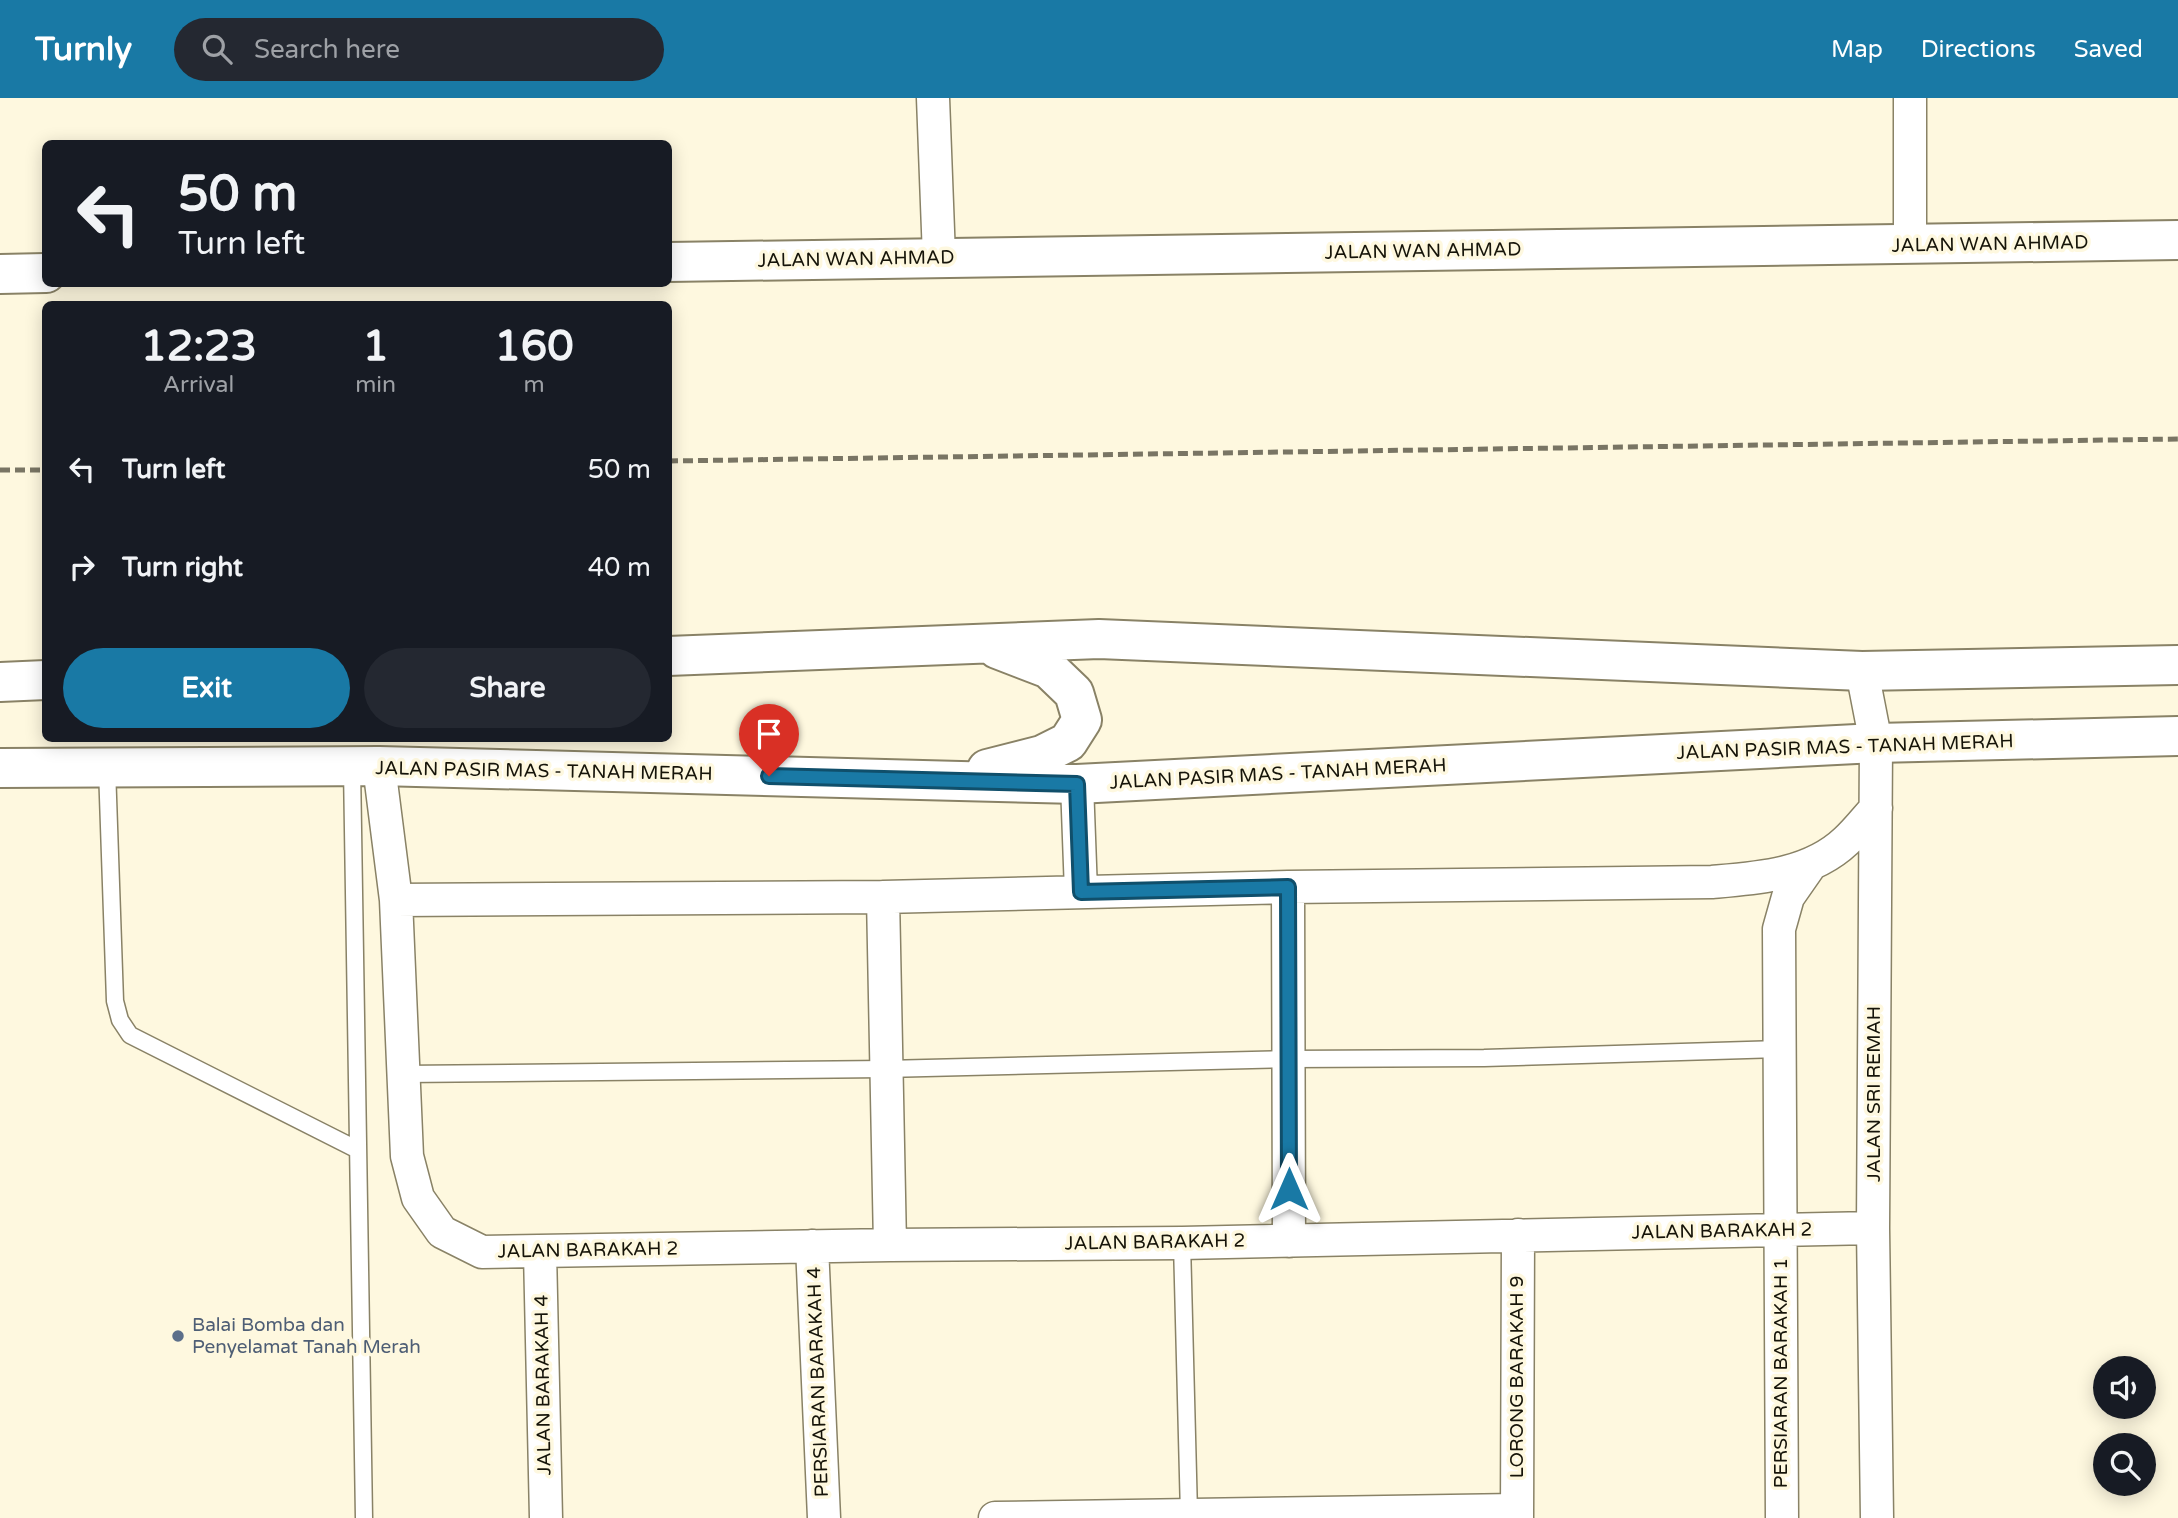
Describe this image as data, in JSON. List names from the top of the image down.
{
  "streets": {
    "main road": ["JALAN WAN AHMAD", "JALAN PASIR MAS - TANAH MERAH"],
    "street": [
      "JALAN SRI REMAH",
      "JALAN BARAKAH 2",
      "PERSIARAN BARAKAH 1",
      "LORONG BARAKAH 9",
      "PERSIARAN BARAKAH 4",
      "JALAN BARAKAH 4"
    ]
  },
  "crossings": [
    ["JALAN PASIR MAS - TANAH MERAH", "JALAN SRI REMAH"],
    ["JALAN SRI REMAH", "JALAN BARAKAH 2"],
    ["JALAN BARAKAH 2", "PERSIARAN BARAKAH 1"],
    ["JALAN BARAKAH 2", "LORONG BARAKAH 9"],
    ["JALAN BARAKAH 2", "PERSIARAN BARAKAH 4"],
    ["JALAN BARAKAH 2", "JALAN BARAKAH 4"]
  ],
  "places": ["Balai Bomba dan Penyelamat Tanah Merah"],
  "page": {
    "header": "Turnly",
    "search": "Search here",
    "nav": ["Map", "Directions", "Saved"],
    "turn": ["50 m", "Turn left"],
    "eta": [
      "12:23",
      "Arrival",
      "1",
      "min",
      "160",
      "m"
    ],
    "list": [
      {
        "name": "Turn left",
        "value": "50 m"
      },
      {
        "name": "Turn right",
        "value": "40 m"
      }
    ],
    "buttons": ["Exit", "Share"]
  }
}
